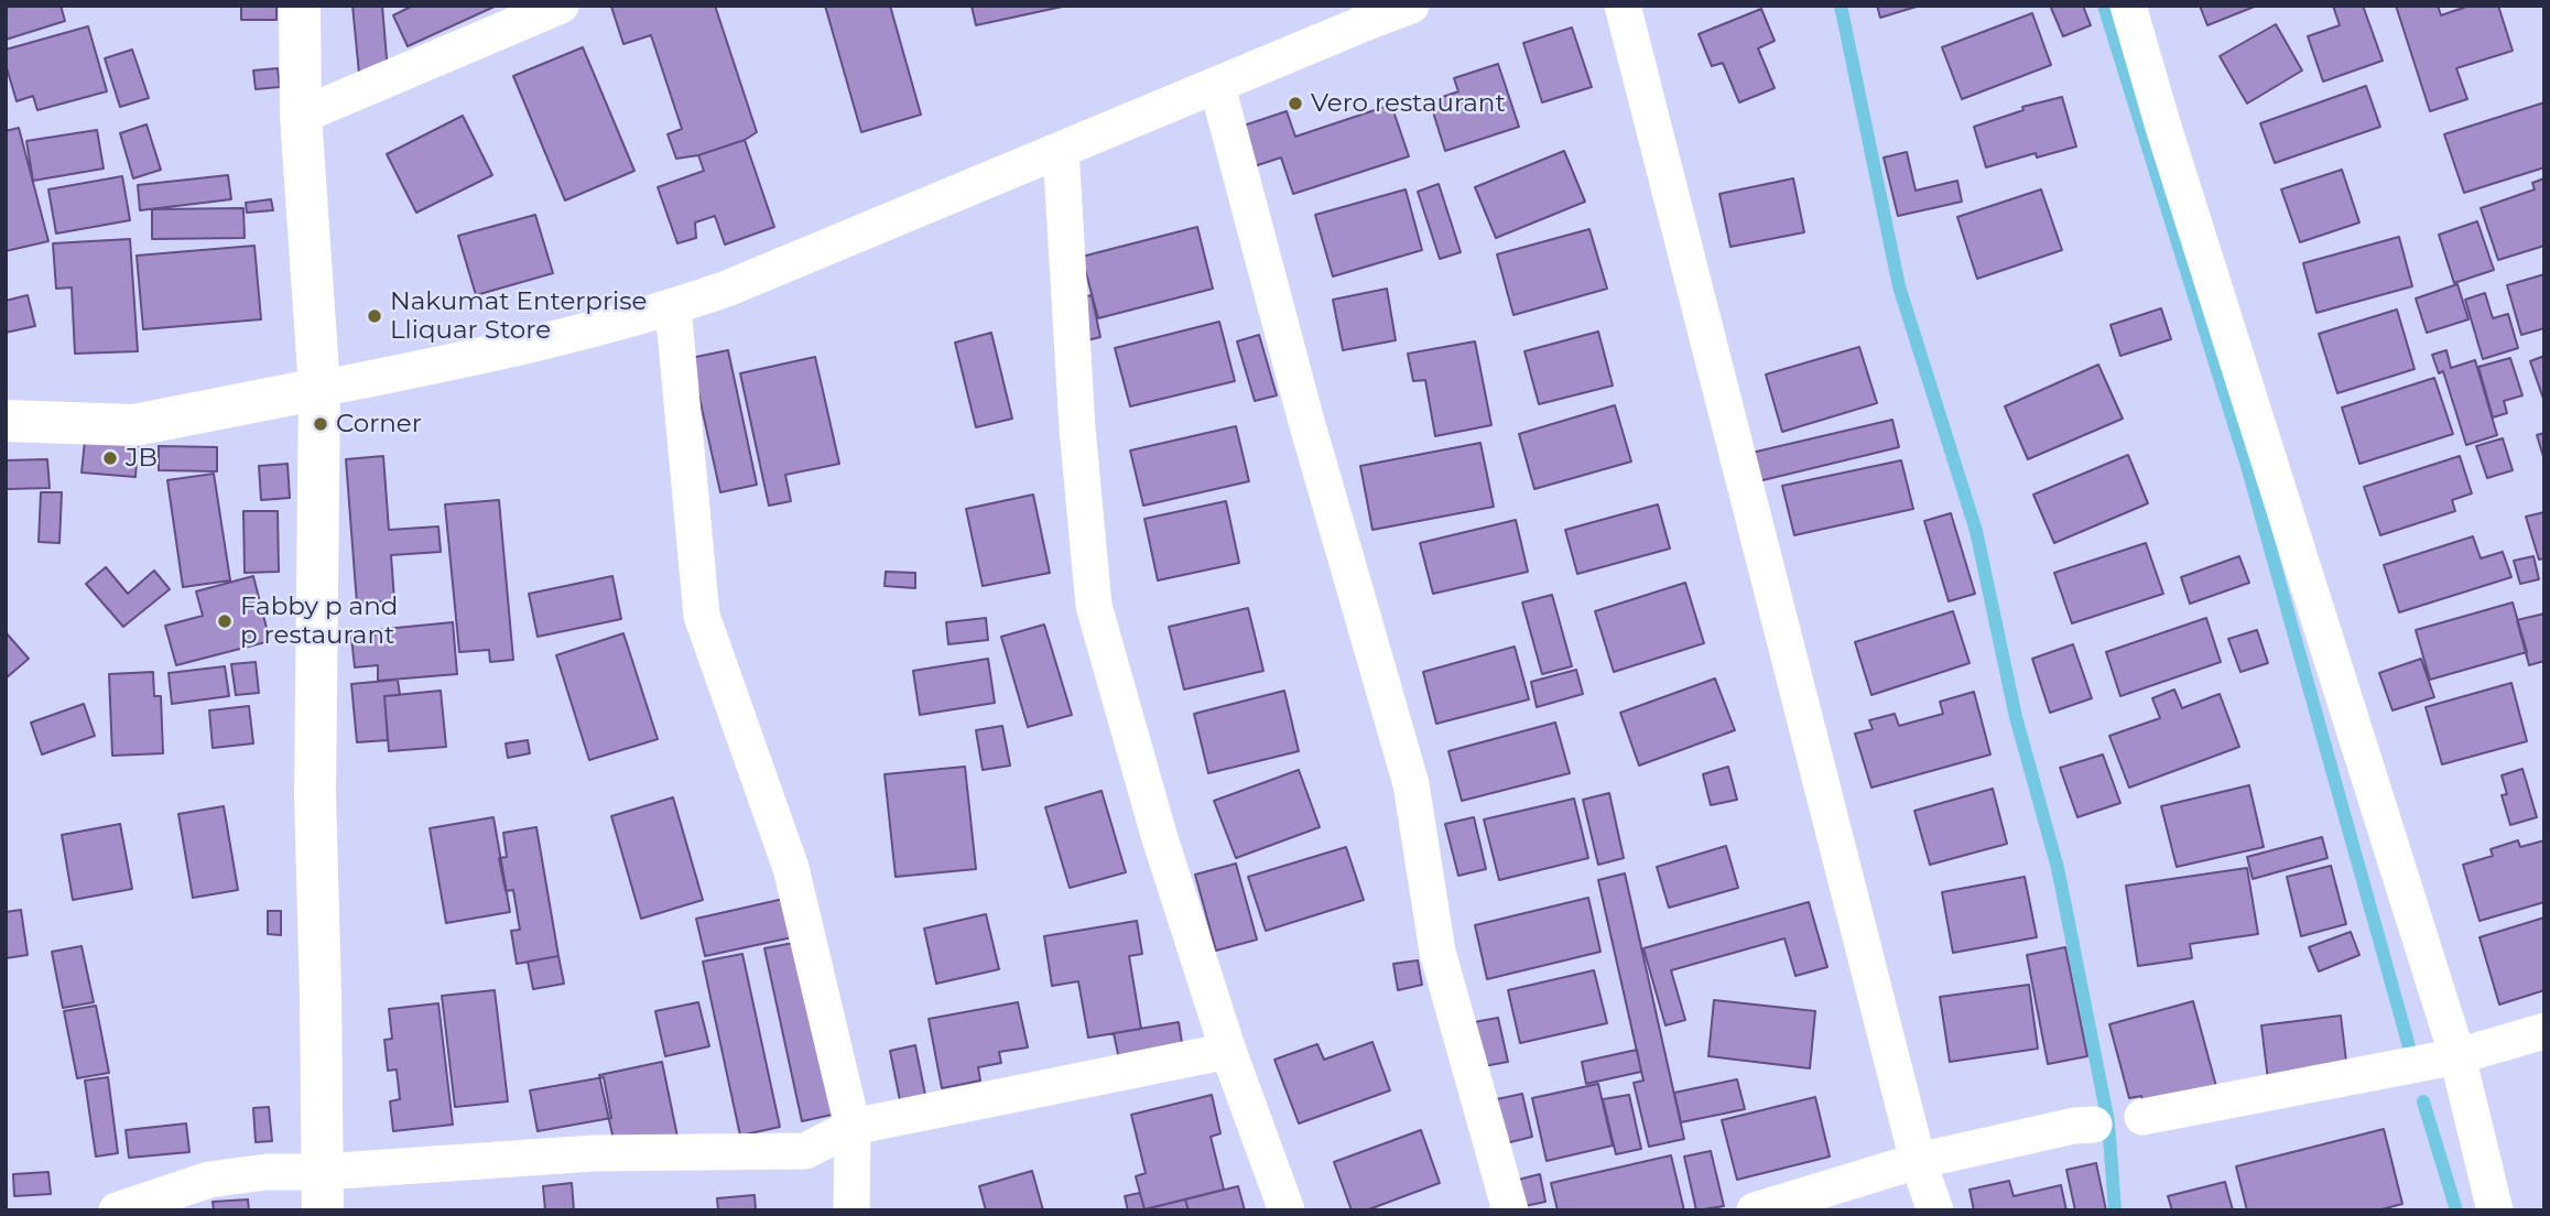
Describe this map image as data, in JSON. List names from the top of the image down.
{
  "places": [
    "Vero restaurant",
    "Nakumat Enterprise Lliquar Store",
    "Corner",
    "JB",
    "Fabby p and p restaurant"
  ]
}
